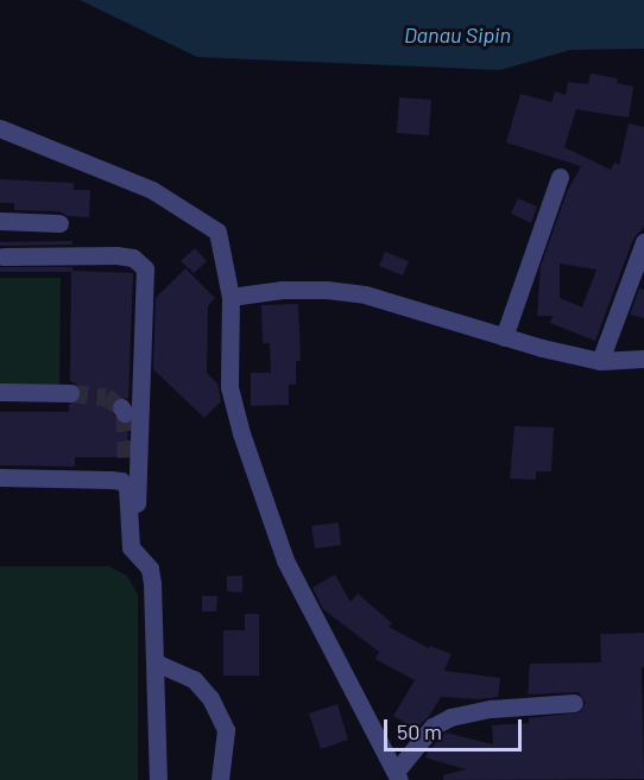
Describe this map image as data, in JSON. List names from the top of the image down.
{
  "water": ["Danau Sipin"],
  "scale_bar": "50 m"
}
